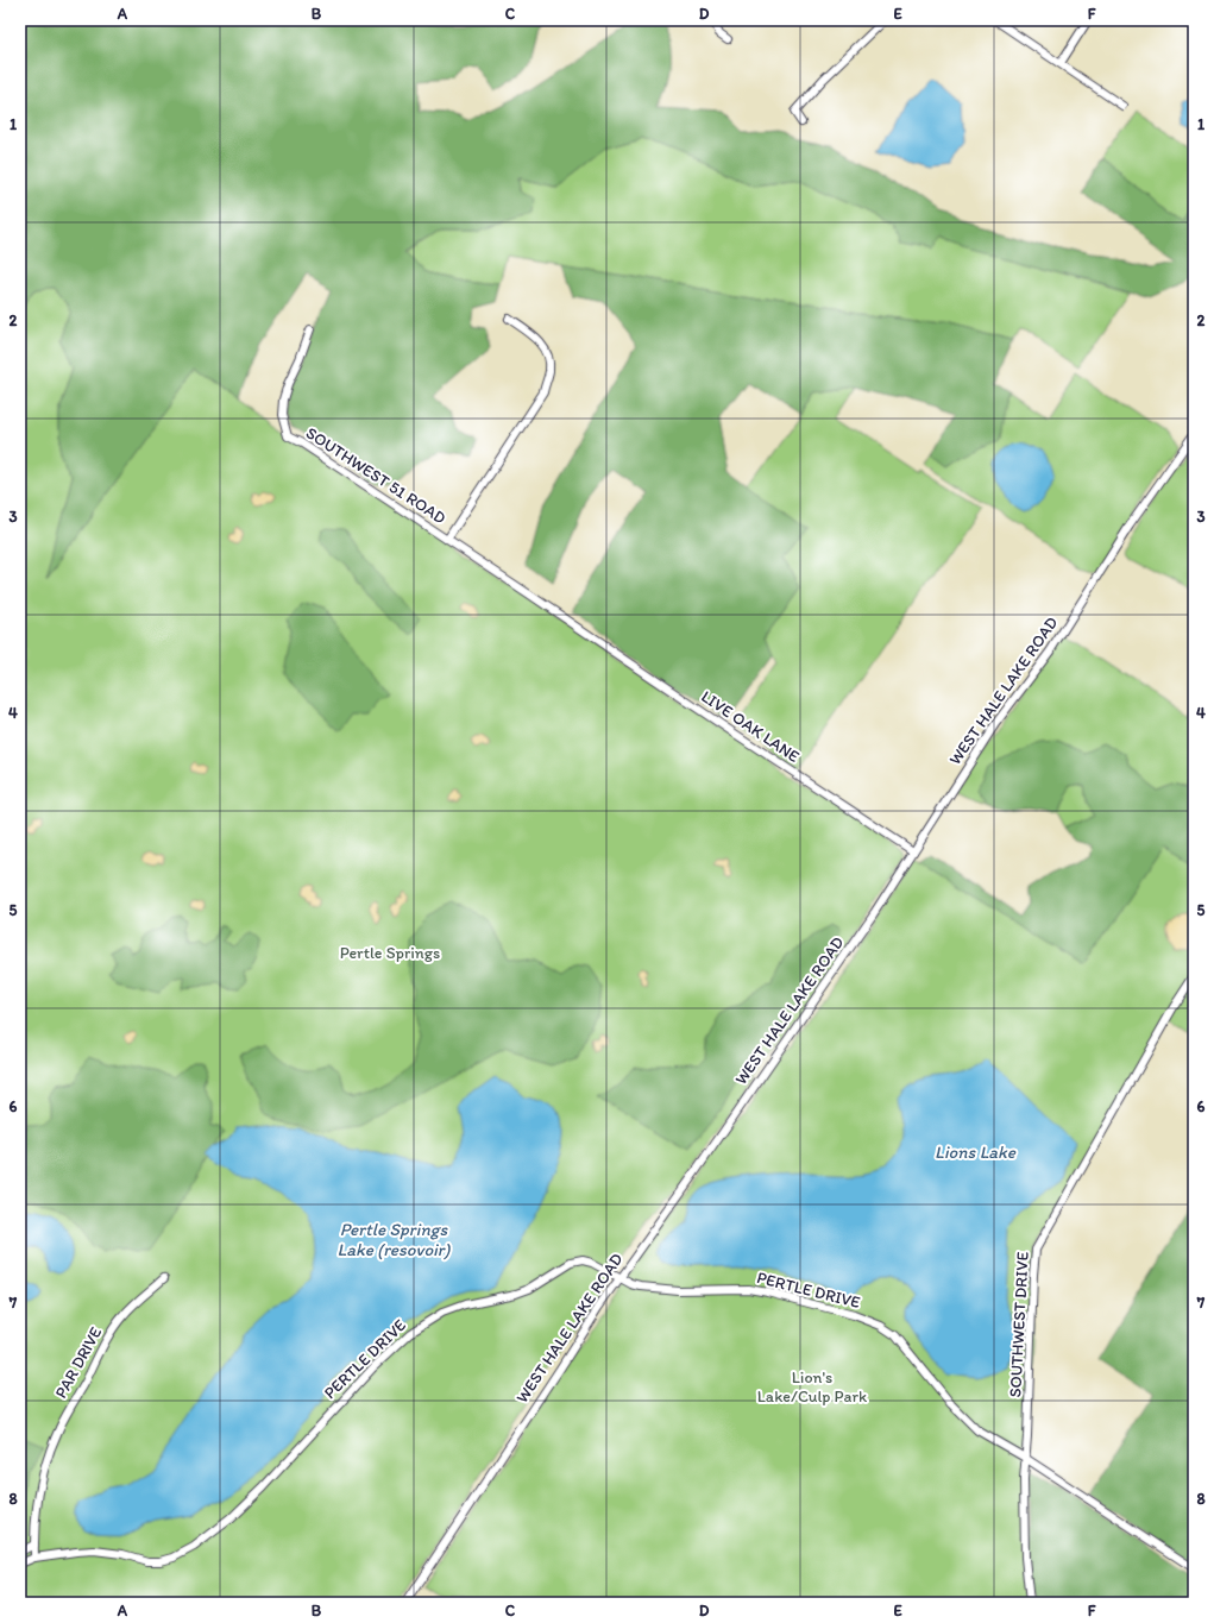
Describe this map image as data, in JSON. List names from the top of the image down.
{
  "streets": {
    "street": [
      "SOUTHWEST 51 ROAD",
      "WEST HALE LAKE ROAD",
      "LIVE OAK LANE",
      "PERTLE DRIVE",
      "SOUTHWEST DRIVE",
      "PAR DRIVE"
    ]
  },
  "crossings": [
    ["SOUTHWEST 51 ROAD", "LIVE OAK LANE"],
    ["WEST HALE LAKE ROAD", "LIVE OAK LANE"],
    ["WEST HALE LAKE ROAD", "PERTLE DRIVE"],
    ["PERTLE DRIVE", "SOUTHWEST DRIVE"],
    ["PERTLE DRIVE", "PAR DRIVE"]
  ],
  "water": ["Lions Lake", "Pertle Springs Lake (resovoir)"],
  "parks": ["Pertle Springs", "Lion's Lake/Culp Park"],
  "grid": {
    "columns": [
      "A",
      "B",
      "C",
      "D",
      "E",
      "F"
    ],
    "rows": [
      "1",
      "2",
      "3",
      "4",
      "5",
      "6",
      "7",
      "8"
    ]
  }
}
